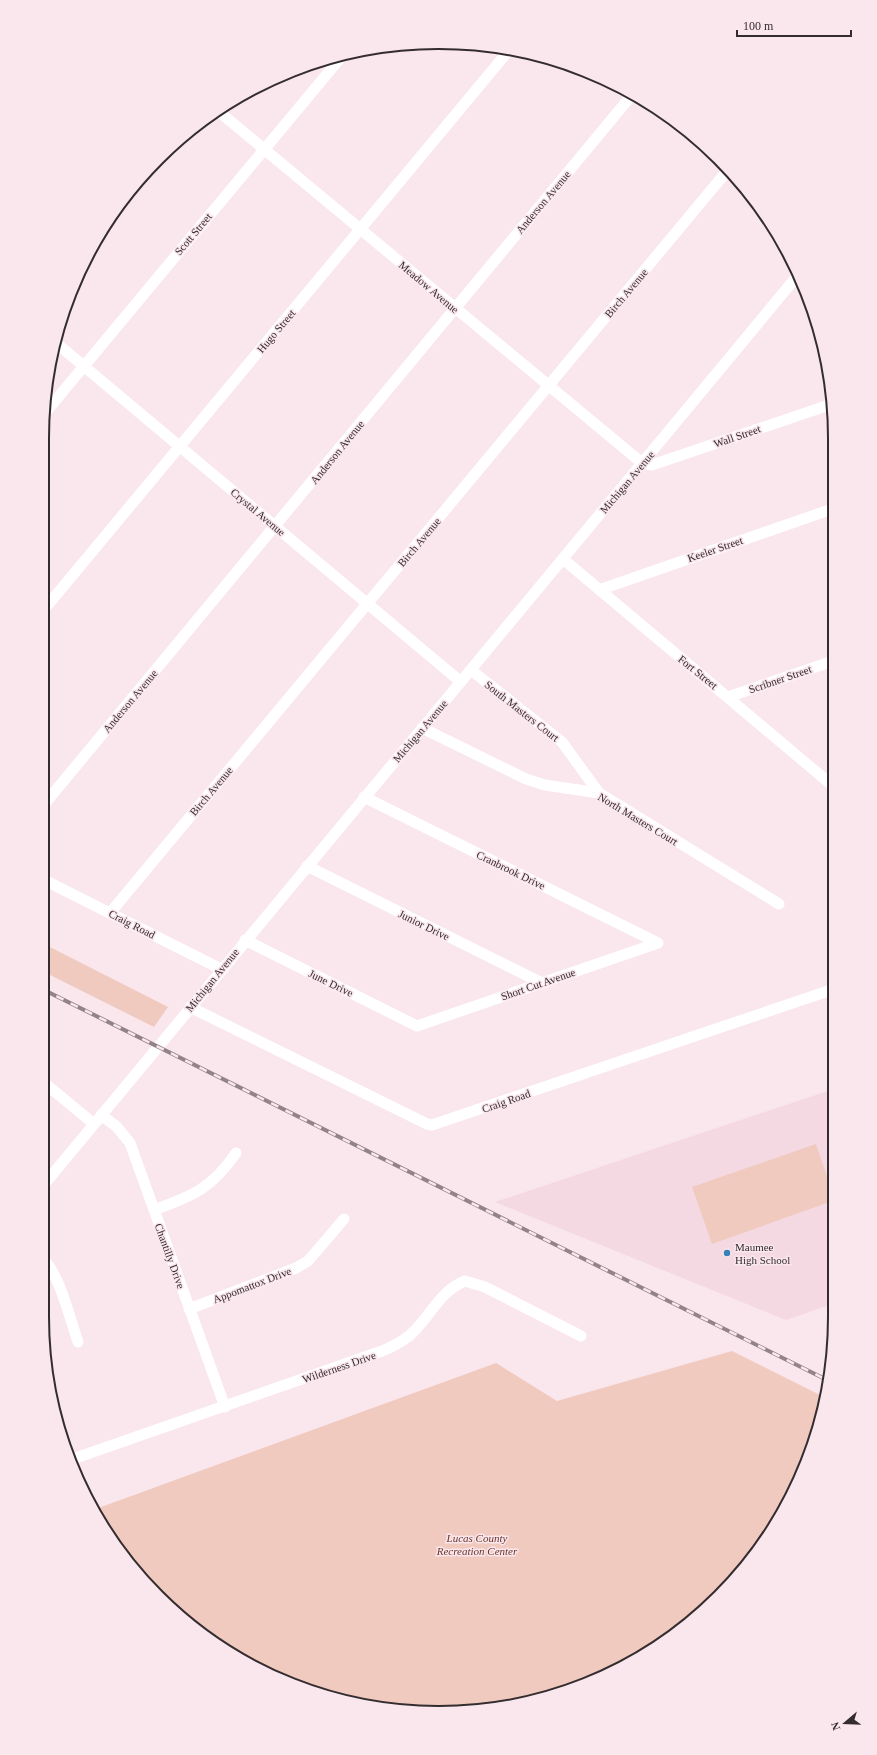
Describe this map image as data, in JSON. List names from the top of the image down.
{
  "streets": {
    "street": [
      "Anderson Avenue",
      "Scott Street",
      "Meadow Avenue",
      "Birch Avenue",
      "Hugo Street",
      "Wall Street",
      "Michigan Avenue",
      "Crystal Avenue",
      "Keeler Street",
      "Fort Street",
      "Scribner Street",
      "South Masters Court",
      "North Masters Court",
      "Cranbrook Drive",
      "Craig Road",
      "Junior Drive",
      "June Drive",
      "Short Cut Avenue",
      "Chantilly Drive",
      "Appomattox Drive",
      "Wilderness Drive"
    ]
  },
  "crossings": [
    ["Anderson Avenue", "Meadow Avenue"],
    ["Anderson Avenue", "Crystal Avenue"],
    ["Scott Street", "Meadow Avenue"],
    ["Scott Street", "Crystal Avenue"],
    ["Meadow Avenue", "Birch Avenue"],
    ["Meadow Avenue", "Hugo Street"],
    ["Meadow Avenue", "Wall Street"],
    ["Meadow Avenue", "Michigan Avenue"],
    ["Birch Avenue", "Crystal Avenue"],
    ["Birch Avenue", "Craig Road"],
    ["Hugo Street", "Crystal Avenue"],
    ["Wall Street", "Michigan Avenue"],
    ["Michigan Avenue", "Crystal Avenue"],
    ["Michigan Avenue", "Fort Street"],
    ["Michigan Avenue", "South Masters Court"],
    ["Michigan Avenue", "North Masters Court"],
    ["Michigan Avenue", "Cranbrook Drive"],
    ["Michigan Avenue", "Craig Road"],
    ["Michigan Avenue", "Junior Drive"],
    ["Michigan Avenue", "June Drive"],
    ["Michigan Avenue", "Chantilly Drive"],
    ["Keeler Street", "Fort Street"],
    ["Fort Street", "Scribner Street"],
    ["South Masters Court", "North Masters Court"],
    ["Cranbrook Drive", "Short Cut Avenue"],
    ["Junior Drive", "Short Cut Avenue"],
    ["June Drive", "Short Cut Avenue"],
    ["Chantilly Drive", "Appomattox Drive"],
    ["Chantilly Drive", "Wilderness Drive"]
  ],
  "parks": ["Lucas County Recreation Center"],
  "places": ["Maumee High School"],
  "scale_bar": "100 m",
  "north": "left"
}
